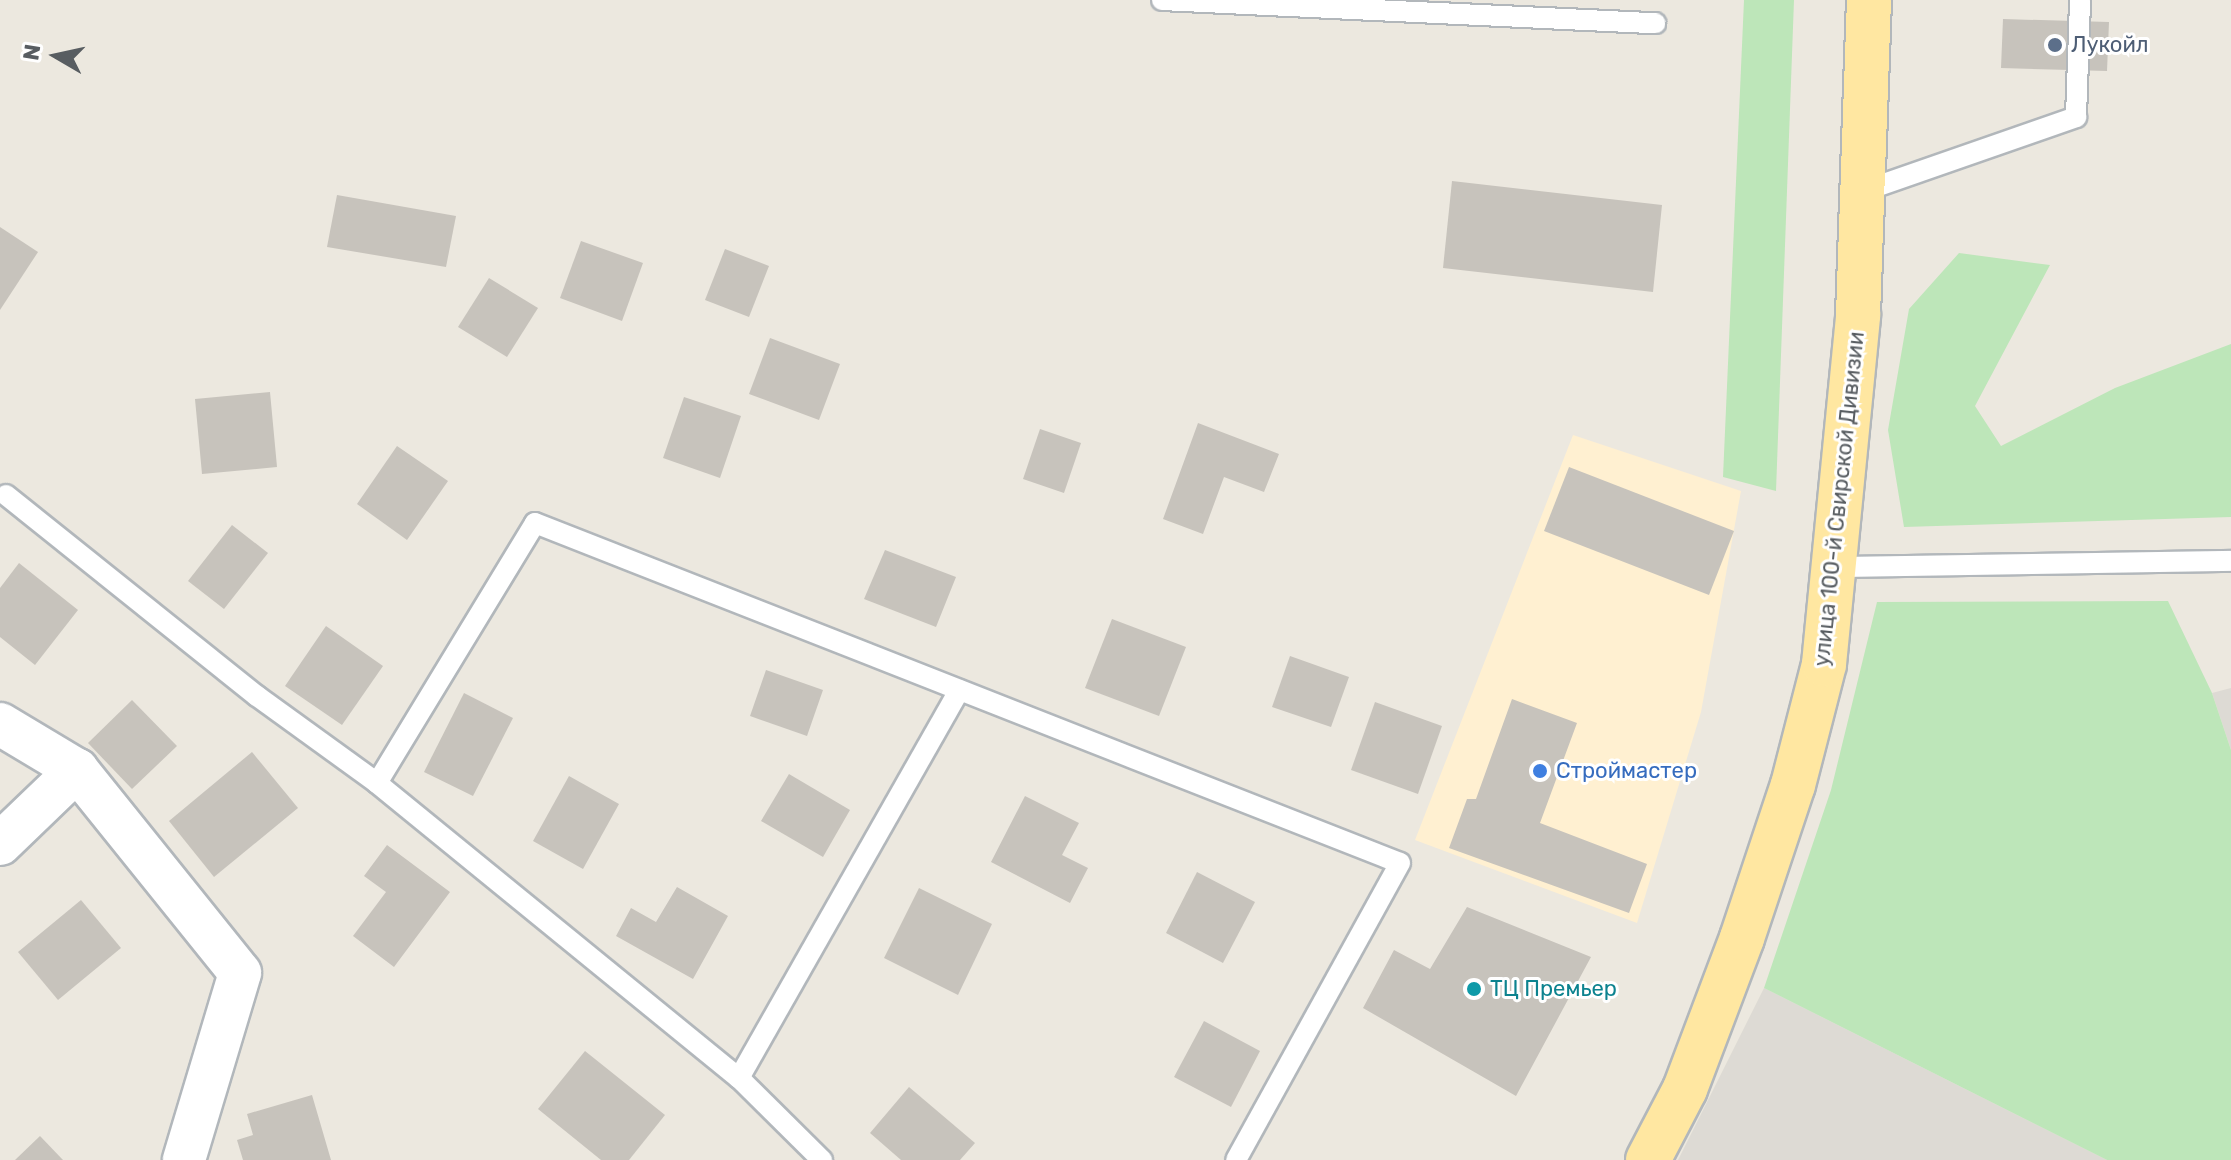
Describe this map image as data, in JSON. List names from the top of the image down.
{
  "streets": {
    "main road": ["улица 100-й Свирской Дивизии"]
  },
  "places": ["Лукойл", "Строймастер", "ТЦ Премьер"],
  "north": "left"
}
